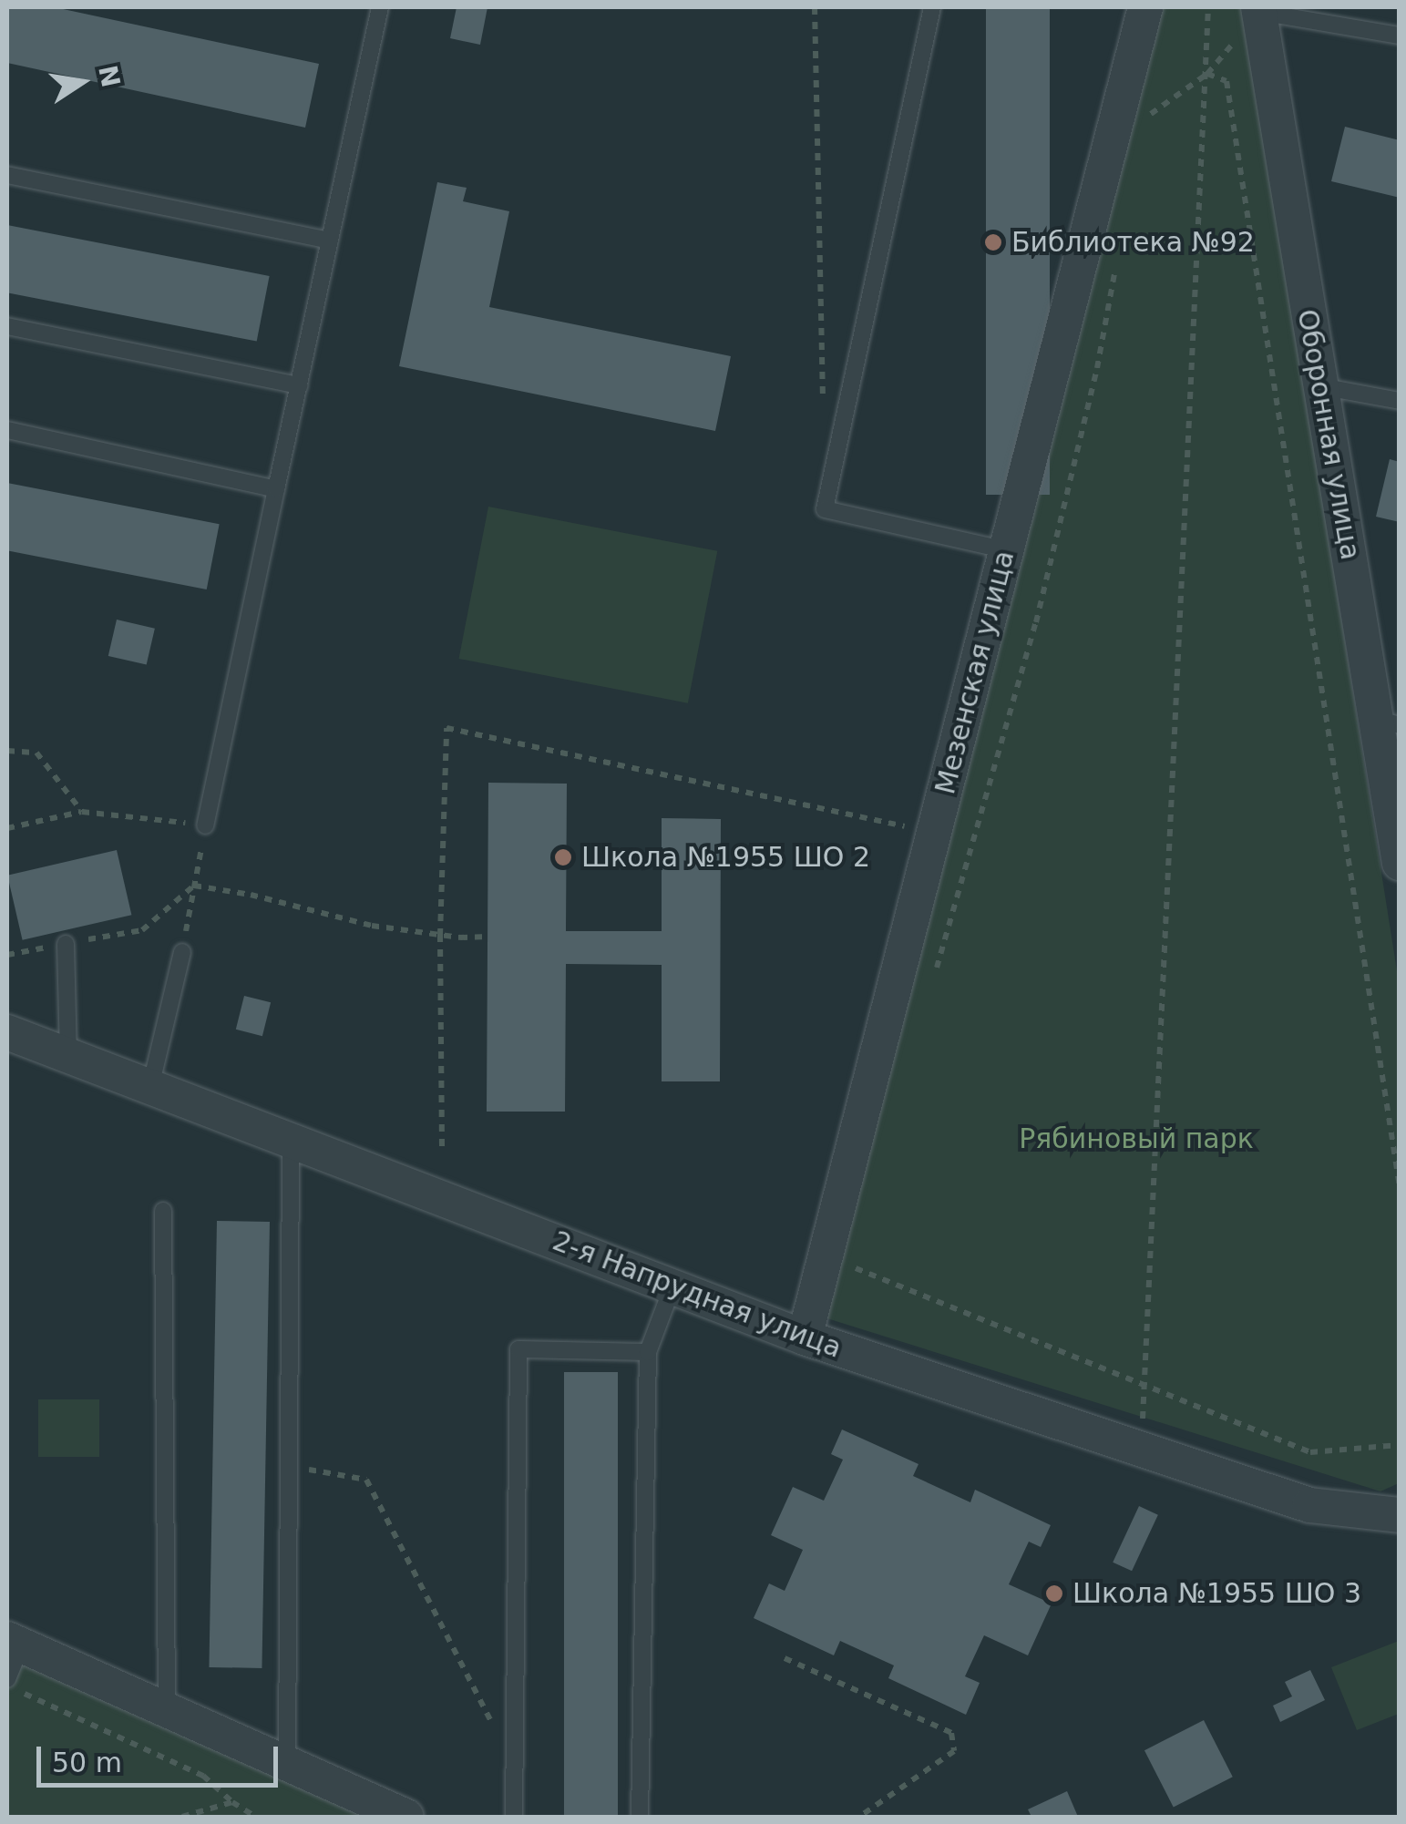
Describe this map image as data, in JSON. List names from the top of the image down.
{
  "streets": {
    "street": ["Оборонная улица", "Мезенская улица", "2-я Напрудная улица"]
  },
  "crossings": [
    ["Мезенская улица", "2-я Напрудная улица"]
  ],
  "parks": ["Рябиновый парк"],
  "places": ["Библиотека №92", "Школа №1955 ШО 2", "Школа №1955 ШО 3"],
  "scale_bar": "50 m",
  "north": "right"
}
